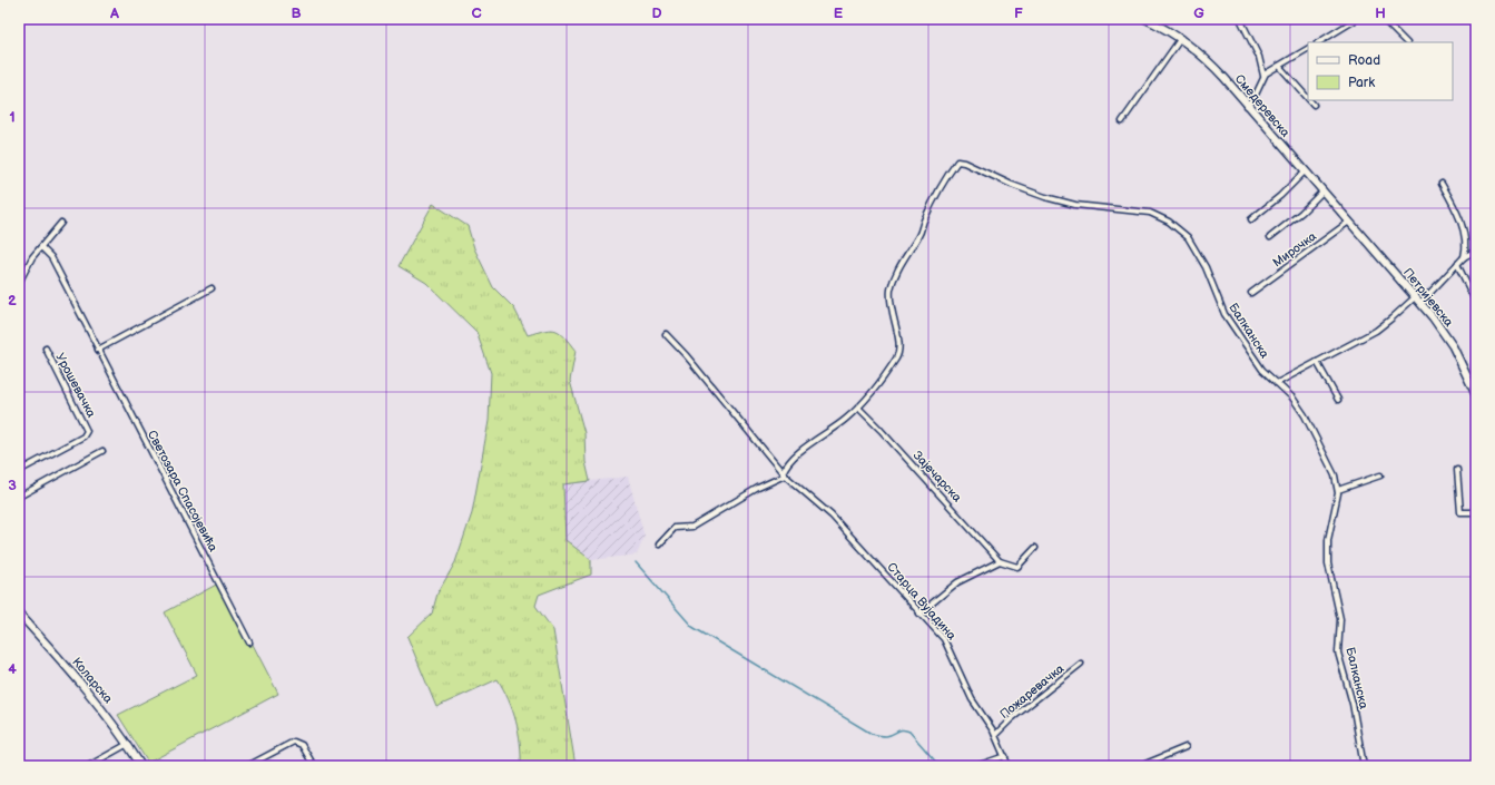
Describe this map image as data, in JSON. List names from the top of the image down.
{
  "streets": {
    "main road": ["Смедеревска", "Петријевска", "Коларска"],
    "street": [
      "Мирочка",
      "Балканска",
      "Урошевачка",
      "Зајечарска",
      "Светозара Спасојевића",
      "Старца Вујадина",
      "Пожаревачка"
    ]
  },
  "crossings": [
    ["Смедеревска", "Мирочка"],
    ["Смедеревска", "Петријевска"],
    ["Мирочка", "Петријевска"],
    ["Балканска", "Зајечарска"],
    ["Старца Вујадина", "Пожаревачка"]
  ],
  "legend": ["Road", "Park"],
  "grid": {
    "columns": [
      "A",
      "B",
      "C",
      "D",
      "E",
      "F",
      "G",
      "H"
    ],
    "rows": [
      "1",
      "2",
      "3",
      "4"
    ]
  }
}
